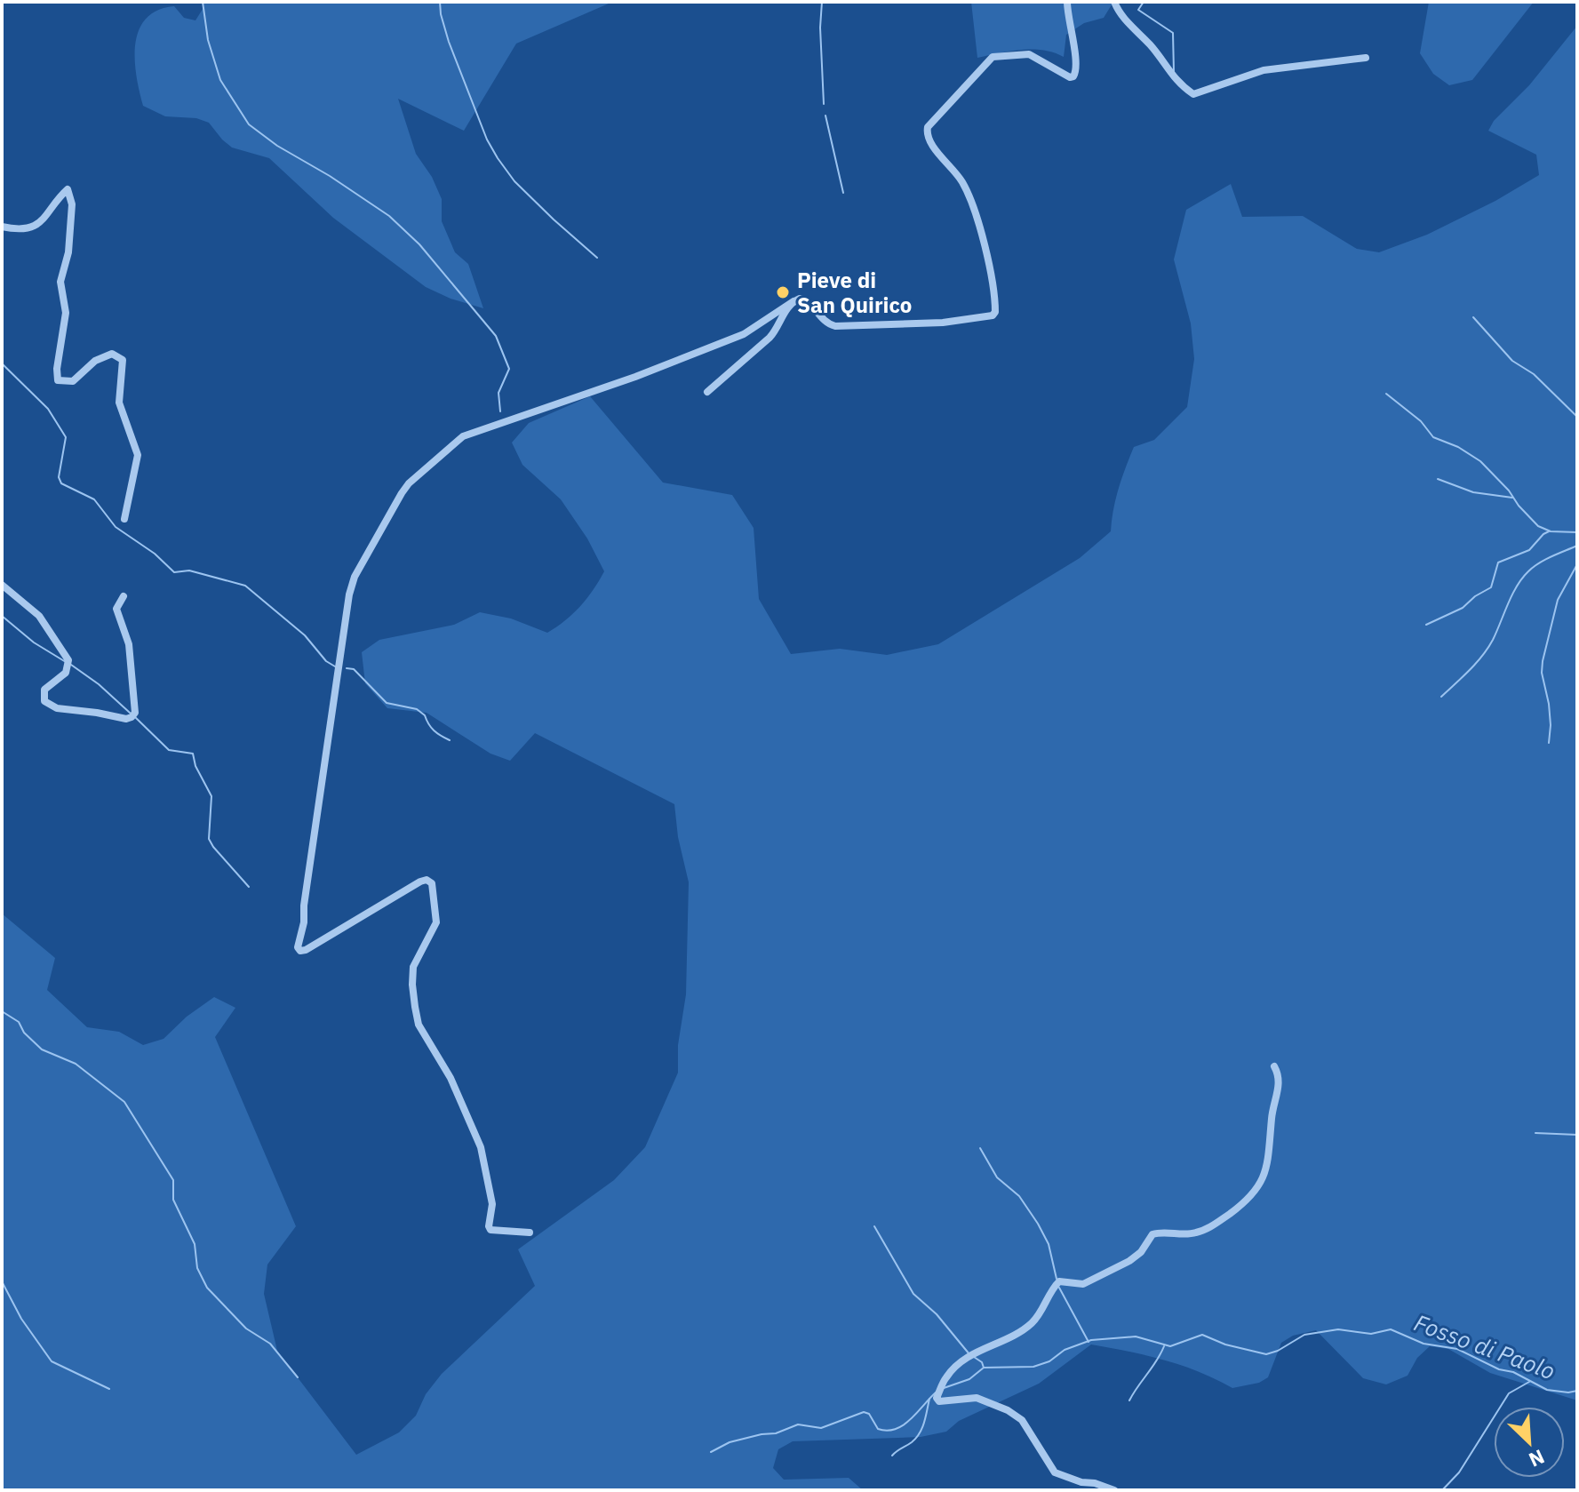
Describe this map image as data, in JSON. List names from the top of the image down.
{
  "water": ["Fosso di Paolo"],
  "places": ["Pieve di San Quirico"],
  "north": "bottom right"
}
